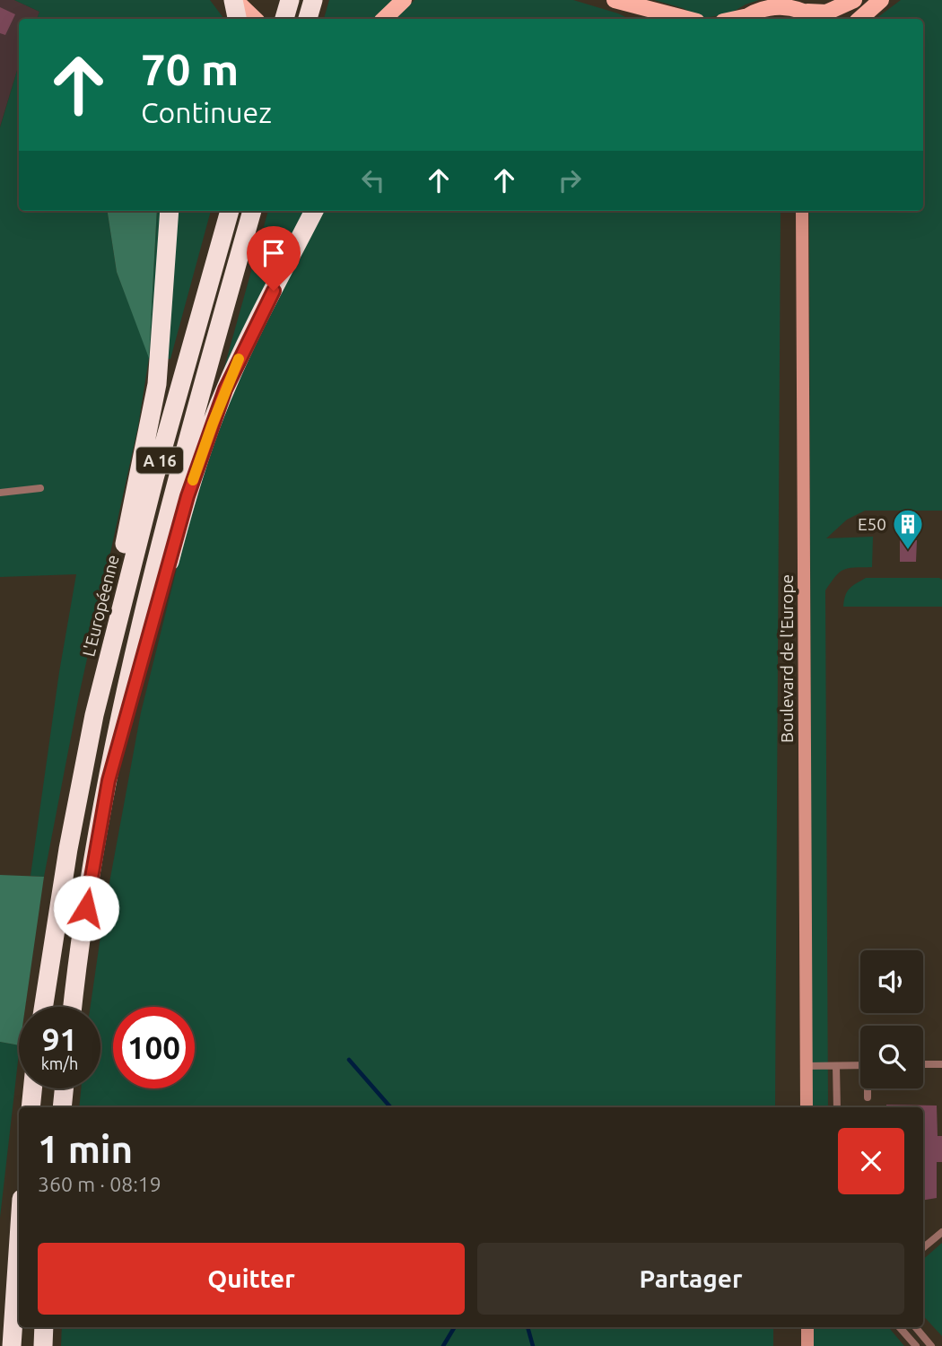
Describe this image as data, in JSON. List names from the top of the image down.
{
  "streets": {
    "highway": ["A 16", "L'Européenne"],
    "main road": ["Boulevard de l'Europe"]
  },
  "places": {
    "building": ["E50"]
  },
  "page": {
    "turn": ["70 m", "Continuez"],
    "speed": "91 km/h",
    "limit": "100",
    "heading": ["1 min", "360 m · 08:19"],
    "buttons": ["Quitter", "Partager"]
  }
}
